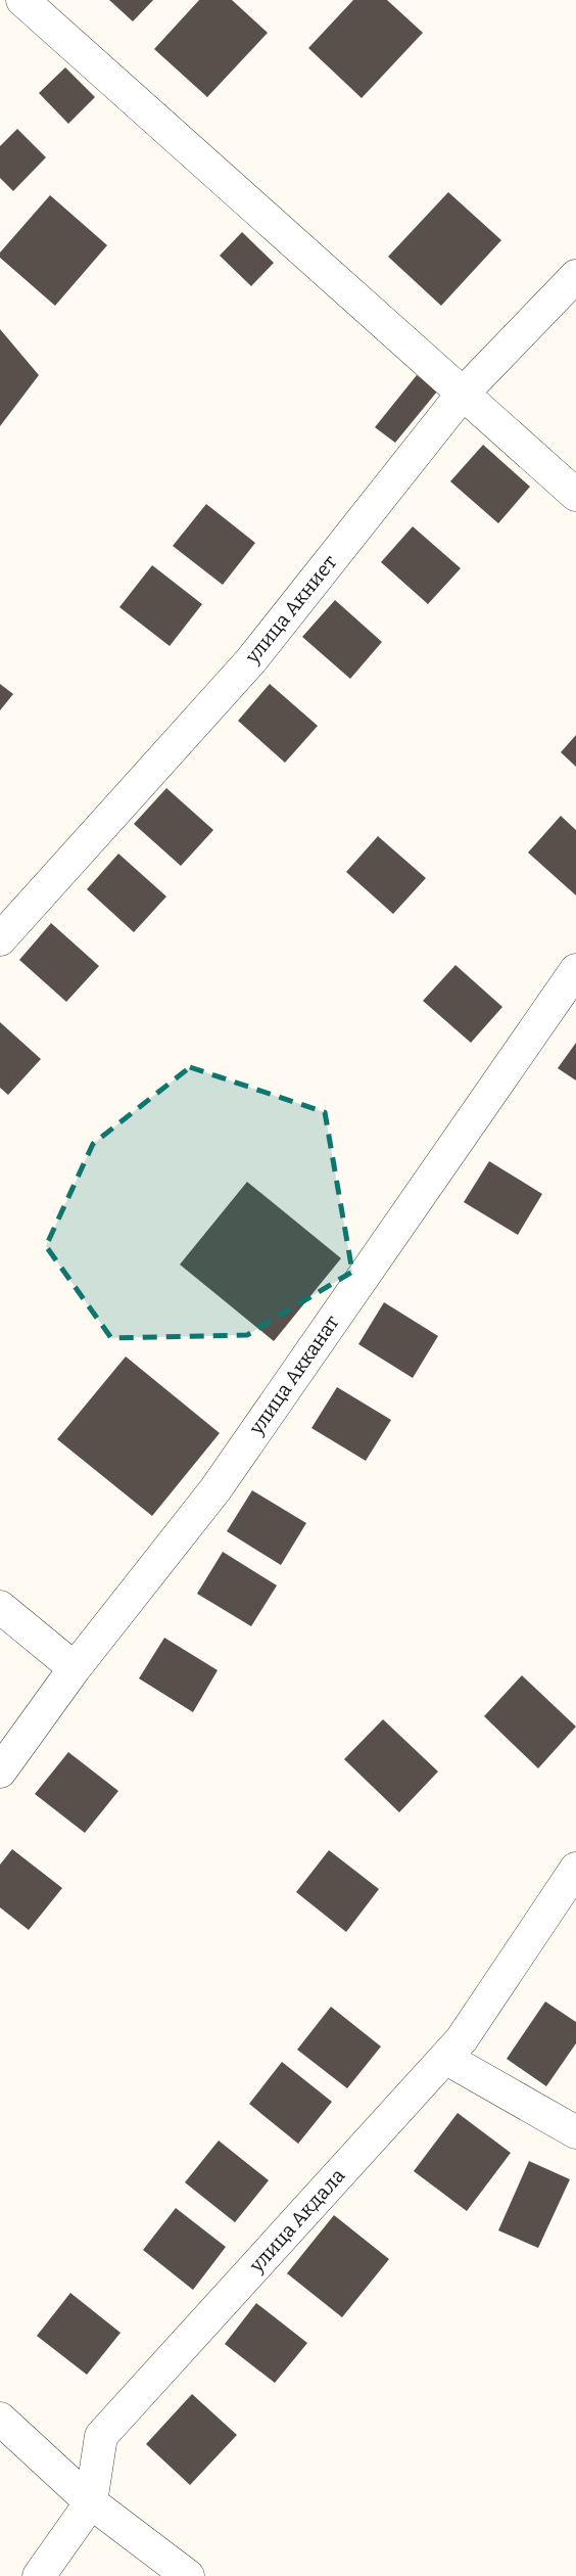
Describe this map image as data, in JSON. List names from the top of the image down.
{
  "streets": {
    "street": ["улица Акниет", "улица Акканат", "улица Акдала"]
  }
}
